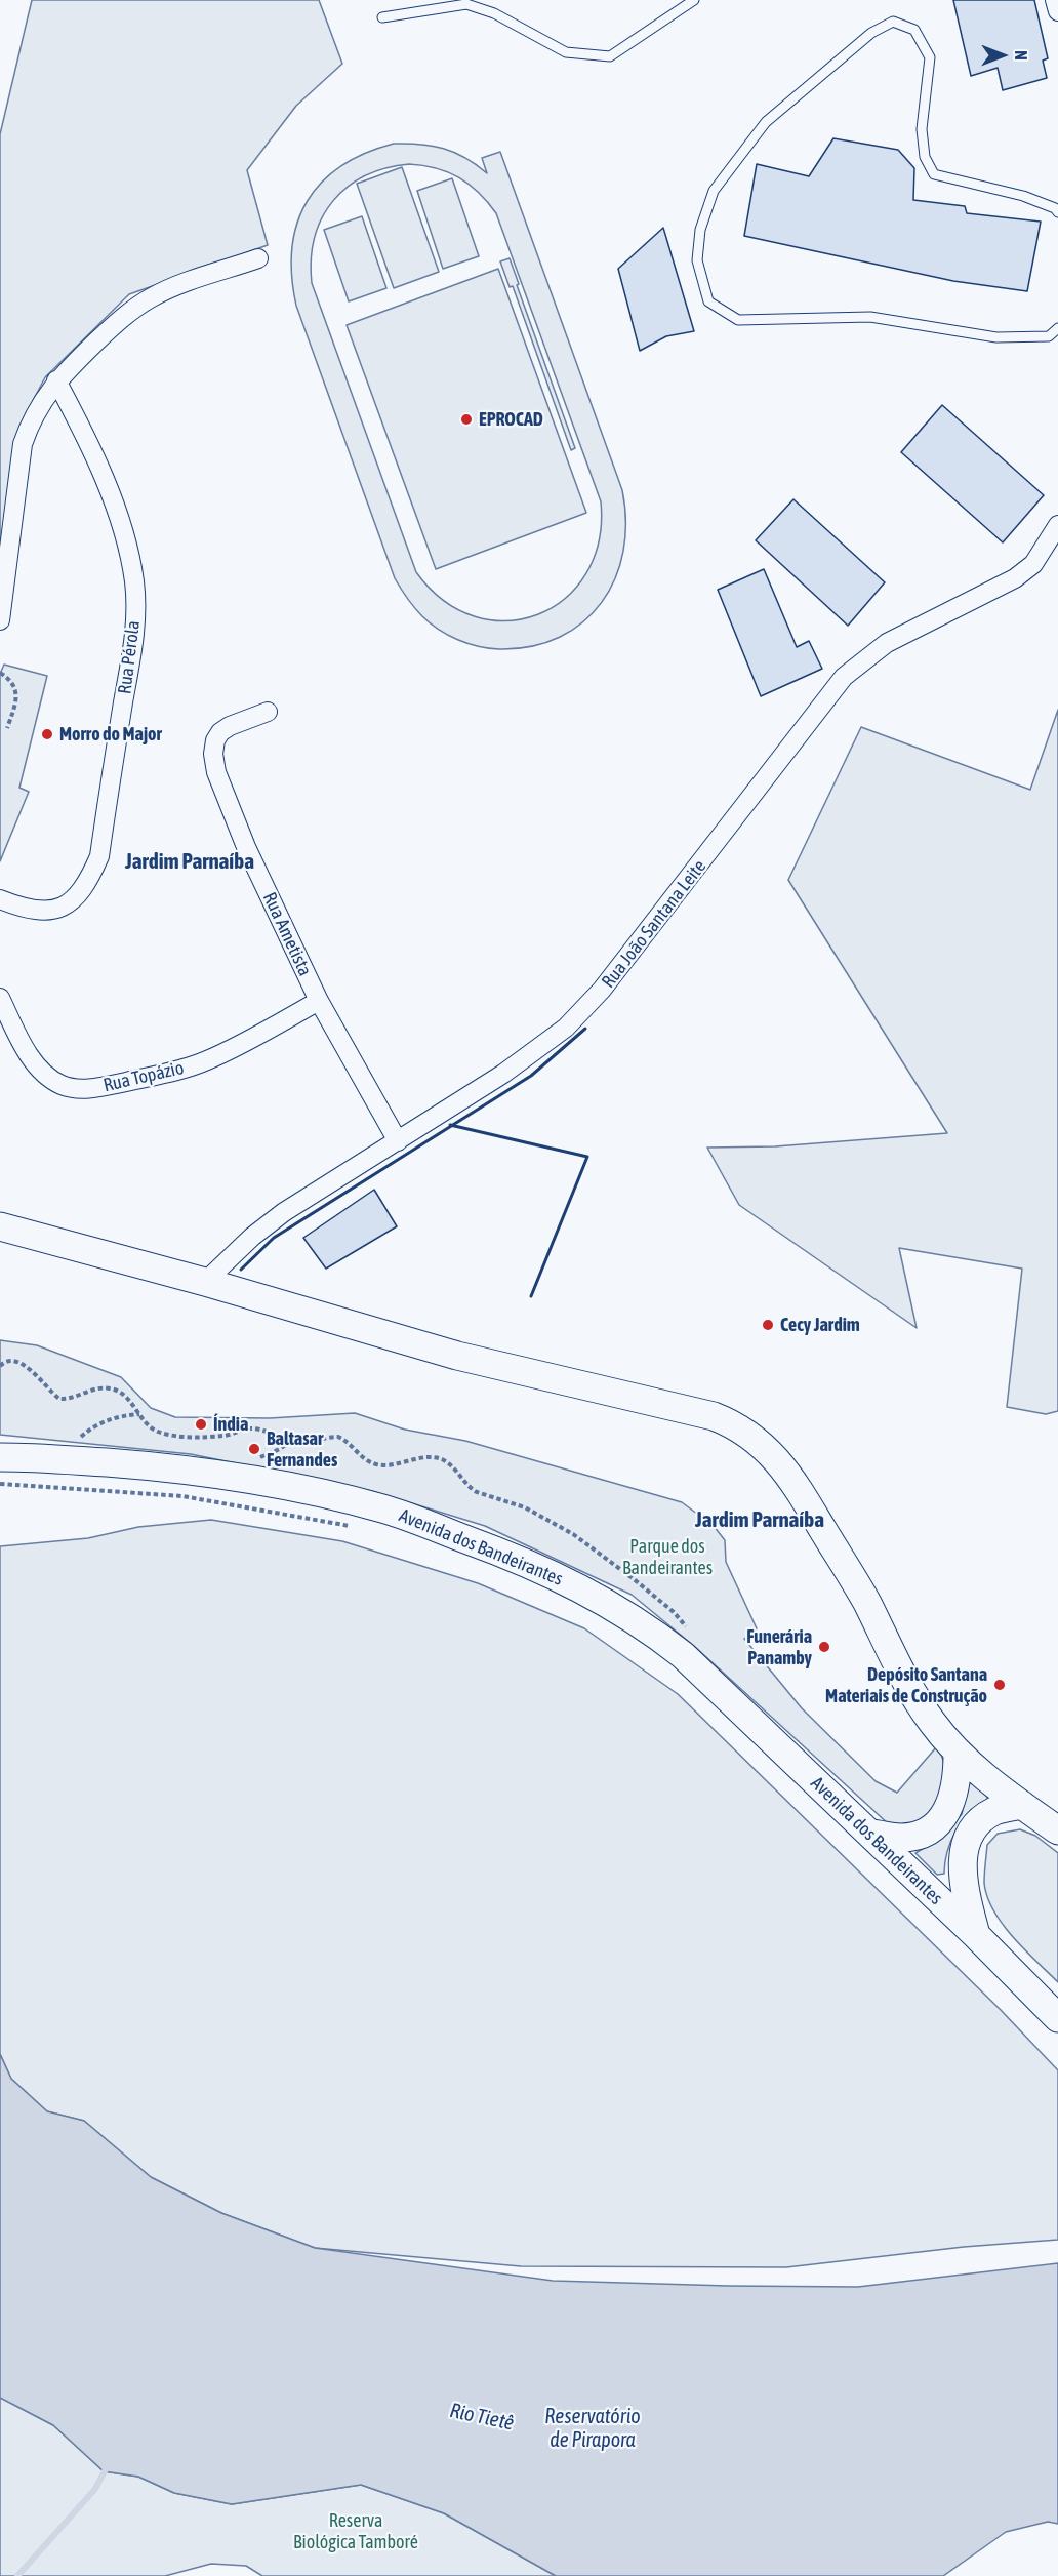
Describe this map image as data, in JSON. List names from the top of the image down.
{
  "streets": {
    "main road": ["Avenida dos Bandeirantes"],
    "street": [
      "Rua Pérola",
      "Rua João Santana Leite",
      "Rua Ametista",
      "Rua Topázio"
    ]
  },
  "crossings": [
    ["Rua João Santana Leite", "Rua Ametista"],
    ["Rua Ametista", "Rua Topázio"]
  ],
  "districts": ["Jardim Parnaíba", "Jardim Parnaíba"],
  "water": ["Rio Tietê", "Reservatório de Pirapora"],
  "parks": ["Parque dos Bandeirantes", "Reserva Biológica Tamboré"],
  "places": [
    "EPROCAD",
    "Morro do Major",
    "Cecy Jardim",
    "Índia",
    "Baltasar Fernandes",
    "Funerária Panamby",
    "Depósito Santana Materiais de Construção"
  ],
  "north": "right"
}
